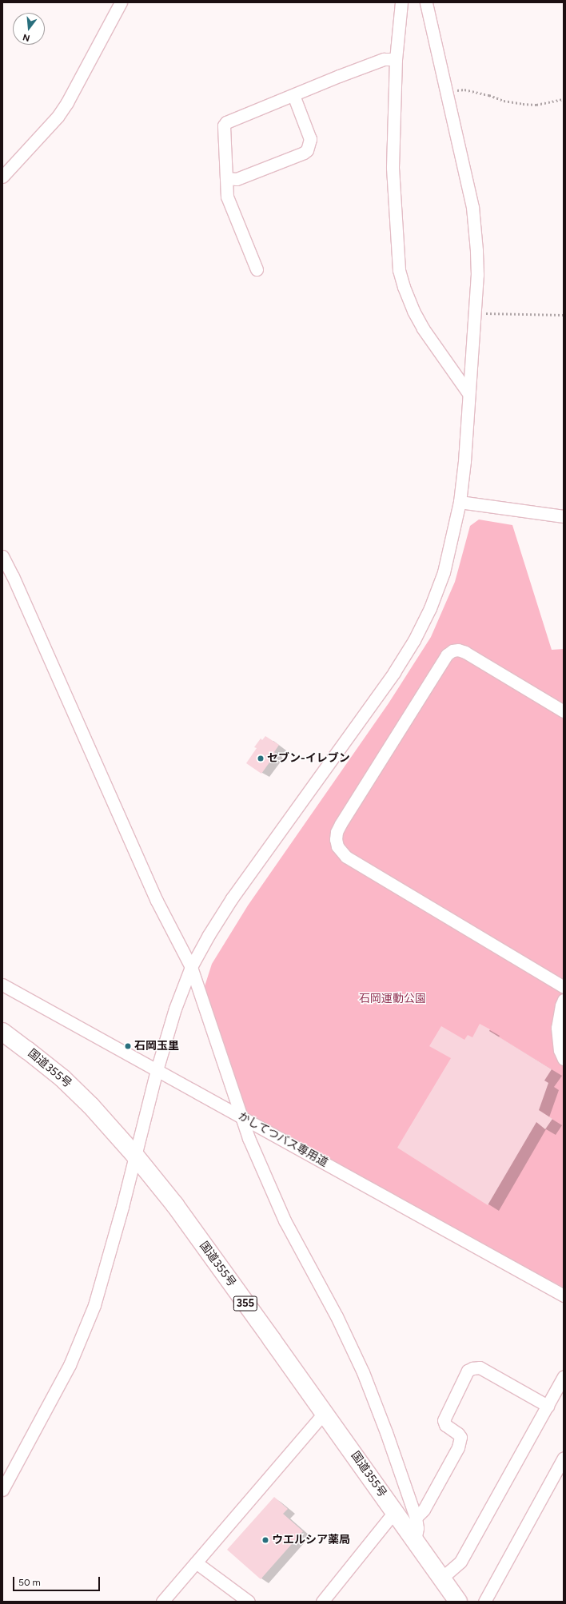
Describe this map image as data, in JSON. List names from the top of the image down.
{
  "streets": {
    "highway": ["国道355号", "355"],
    "street": ["かしてつバス専用道"]
  },
  "parks": ["石岡運動公園"],
  "places": ["セブン-イレブン", "石岡玉里", "ウエルシア薬局"],
  "scale_bar": "50 m",
  "north": "bottom"
}
